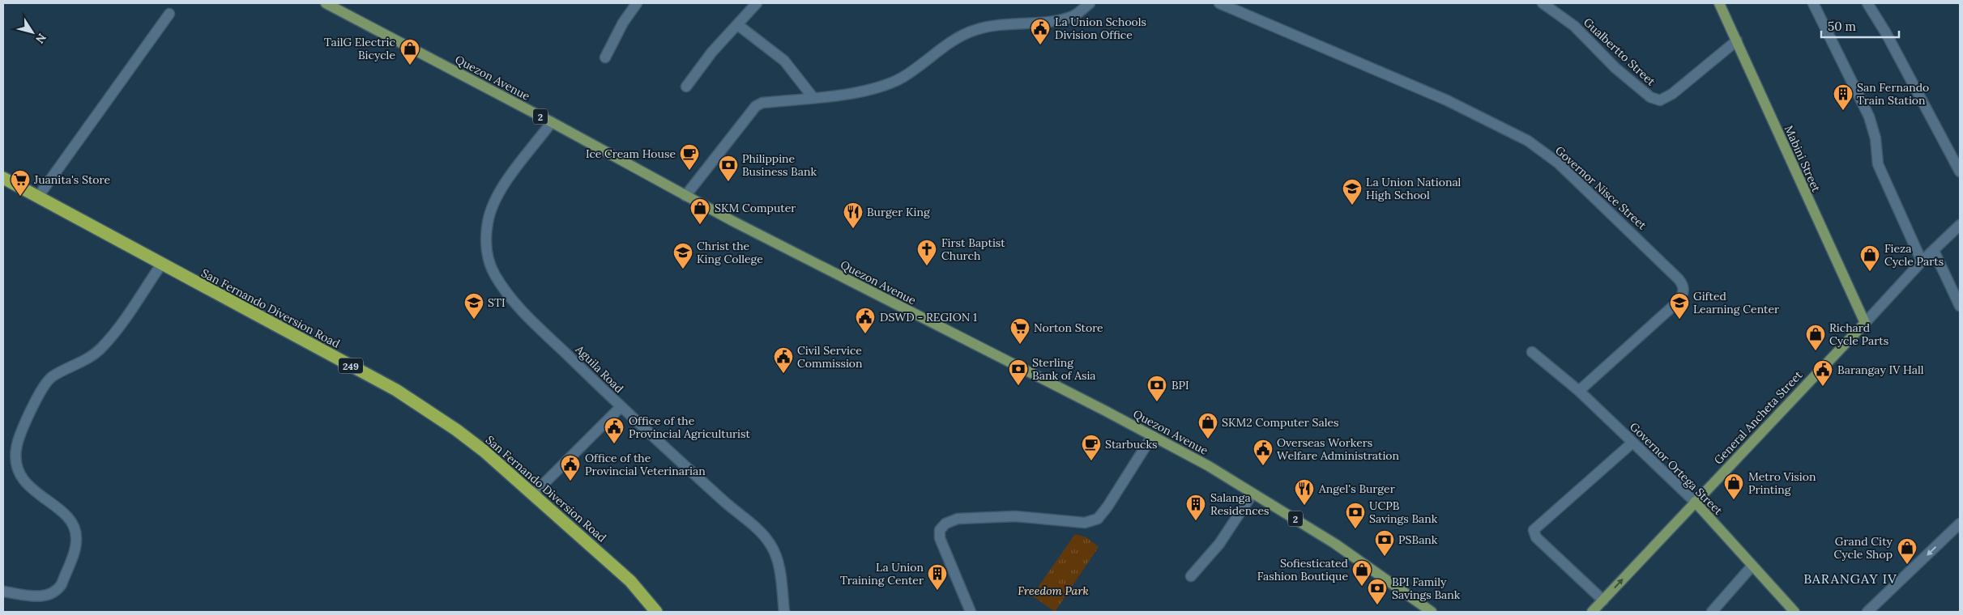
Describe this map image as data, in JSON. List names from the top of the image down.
{
  "streets": {
    "highway": ["San Fernando Diversion Road", "249"],
    "main road": [
      "Quezon Avenue",
      "2",
      "Mabini Street",
      "General Ancheta Street",
      "Governor Ortega Street"
    ],
    "street": ["Gualbertto Street", "Governor Nisce Street", "Aguila Road"]
  },
  "crossings": [
    ["Gualbertto Street", "Mabini Street"],
    ["Quezon Avenue", "Aguila Road"],
    ["Mabini Street", "General Ancheta Street"],
    ["Governor Nisce Street", "Governor Ortega Street"],
    ["General Ancheta Street", "Governor Ortega Street"]
  ],
  "districts": ["BARANGAY IV"],
  "parks": ["Freedom Park"],
  "places": {
    "public building": [
      "La Union Schools Division Office",
      "DSWD - REGION 1",
      "Civil Service Commission",
      "Barangay IV Hall",
      "Office of the Provincial Agriculturist",
      "Overseas Workers Welfare Administration",
      "Office of the Provincial Veterinarian"
    ],
    "shop": [
      "TailG Electric Bicycle",
      "SKM Computer",
      "Fieza Cycle Parts",
      "Richard Cycle Parts",
      "SKM2 Computer Sales",
      "Metro Vision Printing",
      "Grand City Cycle Shop",
      "Sofiesticated Fashion Boutique"
    ],
    "building": ["San Fernando Train Station", "Salanga Residences", "La Union Training Center"],
    "cafe": ["Ice Cream House", "Starbucks"],
    "bank": [
      "Philippine Business Bank",
      "Sterling Bank of Asia",
      "BPI",
      "UCPB Savings Bank",
      "PSBank",
      "BPI Family Savings Bank"
    ],
    "supermarket": ["Juanita's Store", "Norton Store"],
    "school or university": [
      "La Union National High School",
      "Christ the King College",
      "STI",
      "Gifted Learning Center"
    ],
    "restaurant": ["Burger King", "Angel's Burger"],
    "church": ["First Baptist Church"]
  },
  "scale_bar": "50 m",
  "north": "bottom right"
}
